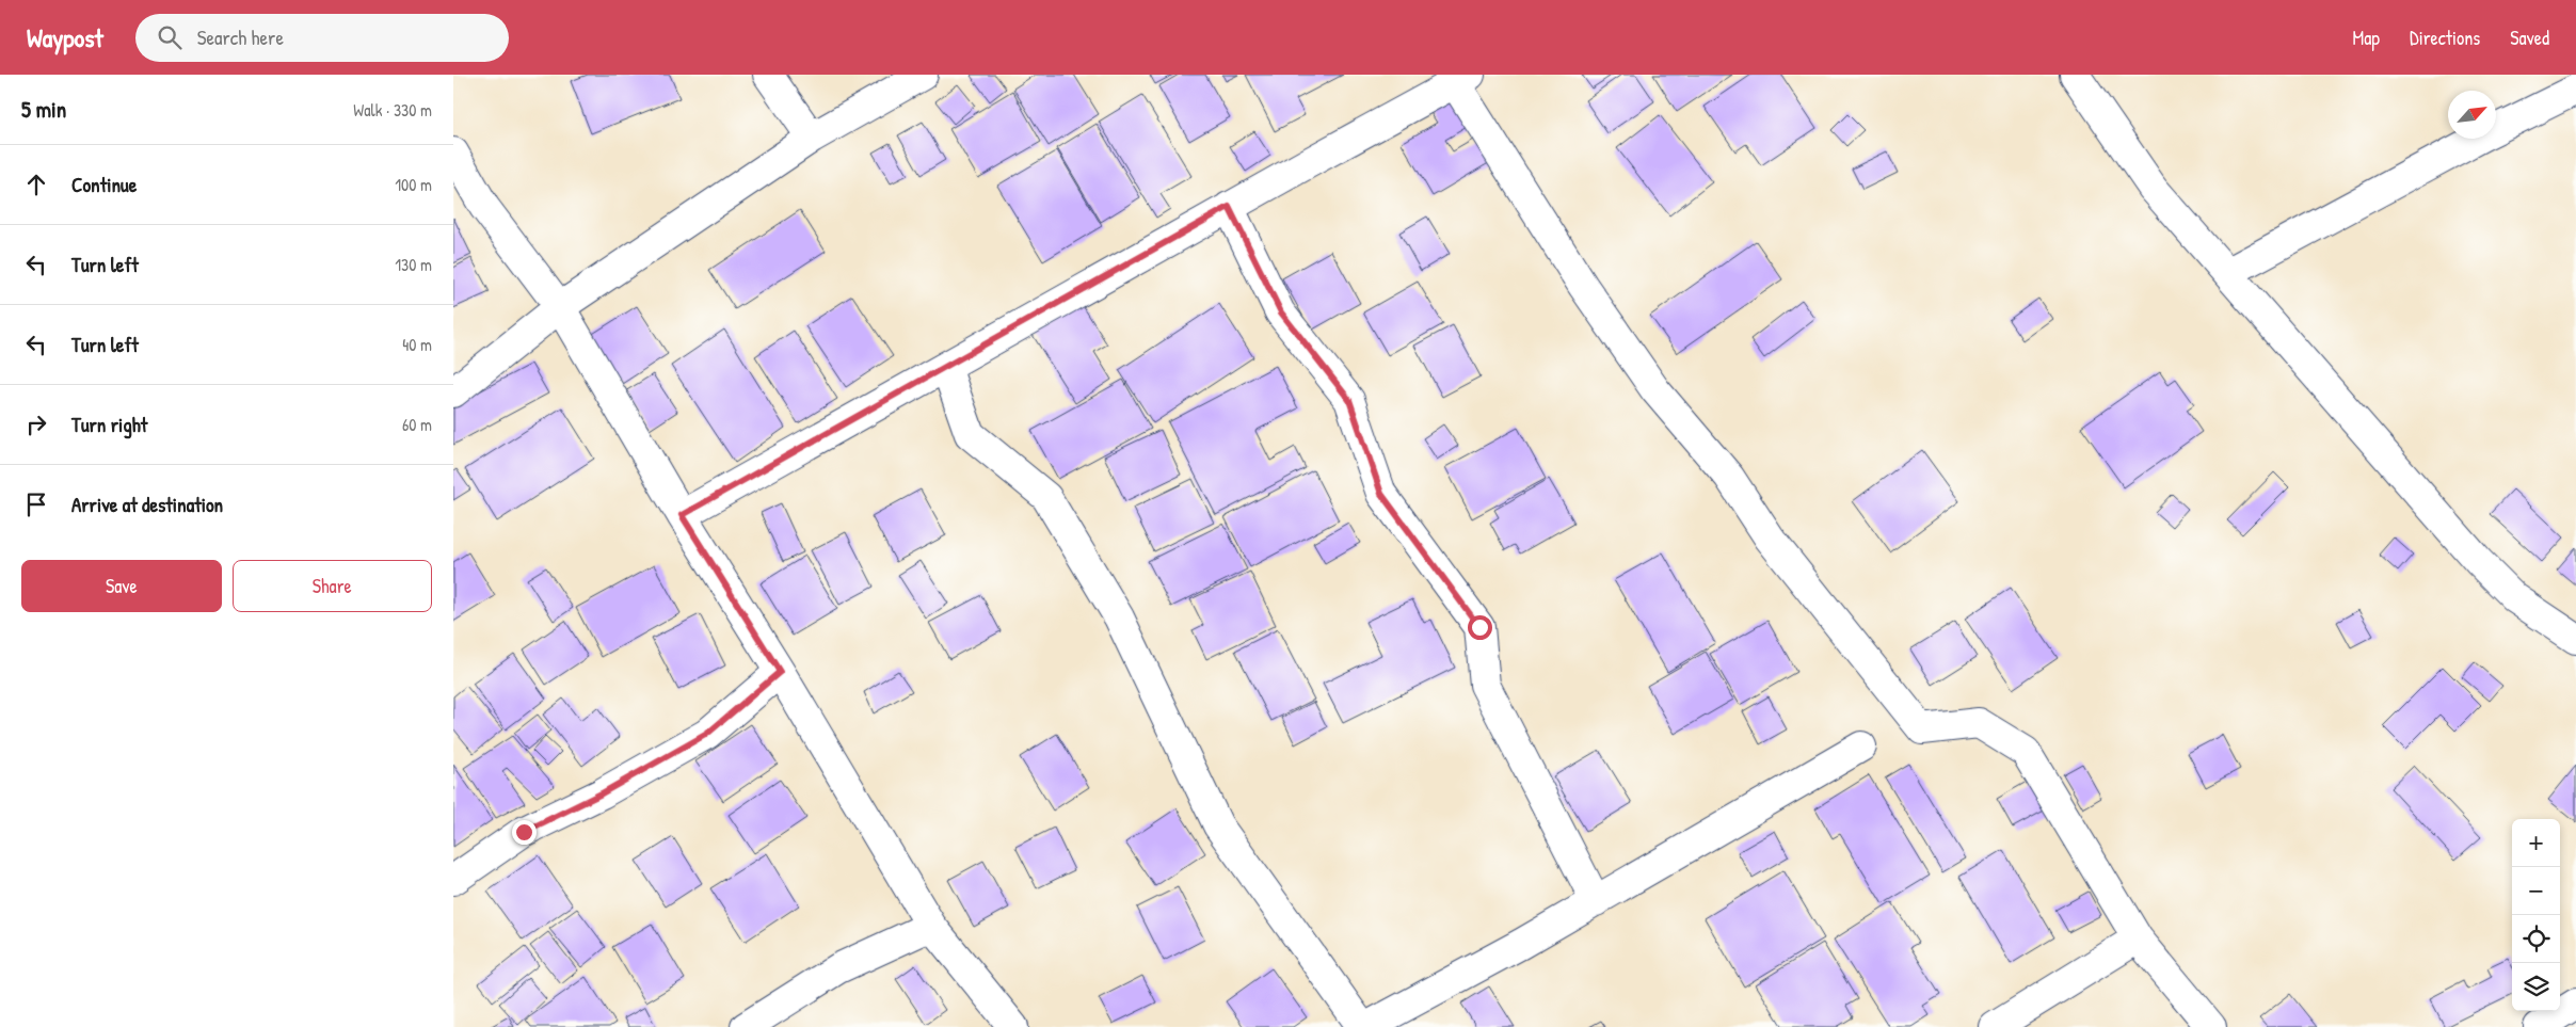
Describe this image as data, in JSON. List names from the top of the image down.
{
  "north": "top right",
  "page": {
    "header": "Waypost",
    "search": "Search here",
    "nav": ["Map", "Directions", "Saved"],
    "heading": ["5 min", "Walk · 330 m"],
    "list": [
      ["Continue", "100 m"],
      ["Turn left", "130 m"],
      ["Turn left", "40 m"],
      ["Turn right", "60 m"],
      "Arrive at destination"
    ],
    "buttons": ["Save", "Share"],
    "map_buttons": ["+", "−"]
  }
}
